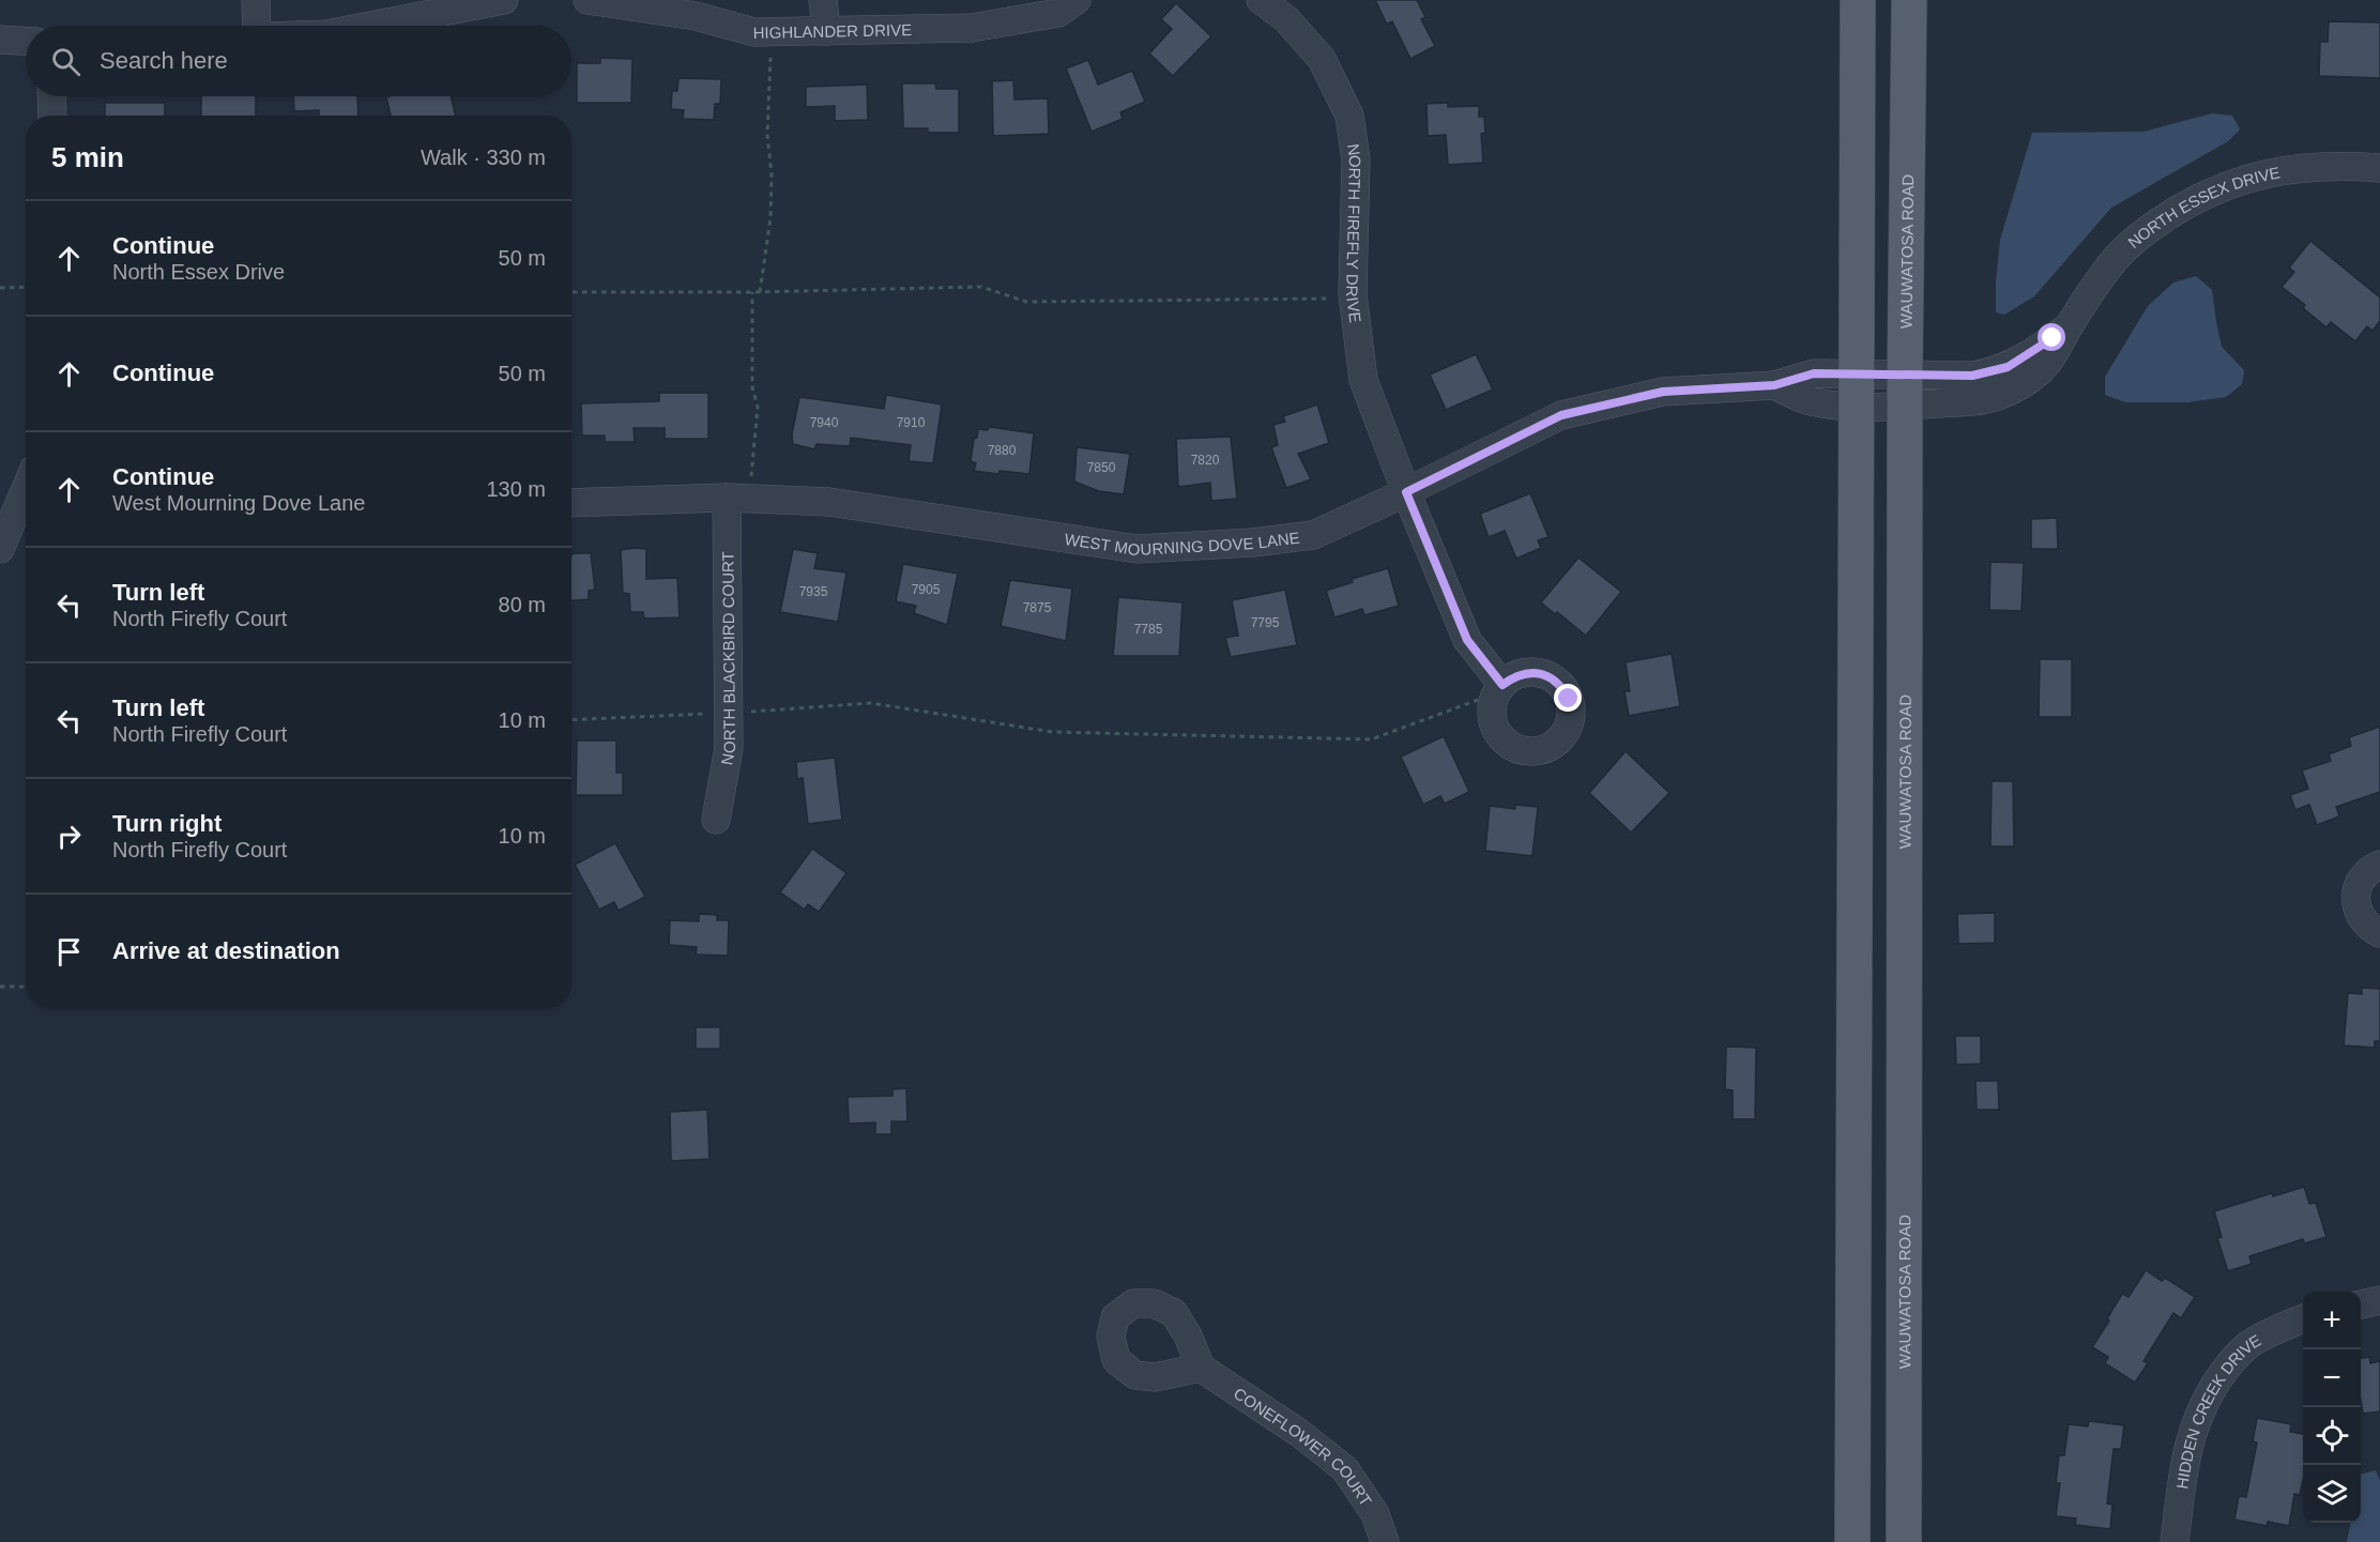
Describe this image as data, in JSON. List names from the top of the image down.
{
  "streets": {
    "main road": ["WAUWATOSA ROAD"],
    "street": [
      "HIGHLANDER DRIVE",
      "NORTH ESSEX DRIVE",
      "NORTH FIREFLY DRIVE",
      "WEST MOURNING DOVE LANE",
      "NORTH BLACKBIRD COURT",
      "HIDDEN CREEK DRIVE",
      "CONEFLOWER COURT"
    ]
  },
  "crossings": [
    ["NORTH ESSEX DRIVE", "WAUWATOSA ROAD"],
    ["NORTH ESSEX DRIVE", "WEST MOURNING DOVE LANE"],
    ["NORTH FIREFLY DRIVE", "WEST MOURNING DOVE LANE"],
    ["WEST MOURNING DOVE LANE", "NORTH BLACKBIRD COURT"]
  ],
  "house_numbers": [
    "7940",
    "7910",
    "7880",
    "7820",
    "7850",
    "7905",
    "7935",
    "7875",
    "7795",
    "7785"
  ],
  "page": {
    "search": "Search here",
    "heading": ["5 min", "Walk · 330 m"],
    "list": [
      ["Continue", "North Essex Drive", "50 m"],
      ["Continue", "50 m"],
      ["Continue", "West Mourning Dove Lane", "130 m"],
      ["Turn left", "North Firefly Court", "80 m"],
      ["Turn left", "North Firefly Court", "10 m"],
      ["Turn right", "North Firefly Court", "10 m"],
      "Arrive at destination"
    ],
    "map_buttons": ["+", "−"]
  }
}
